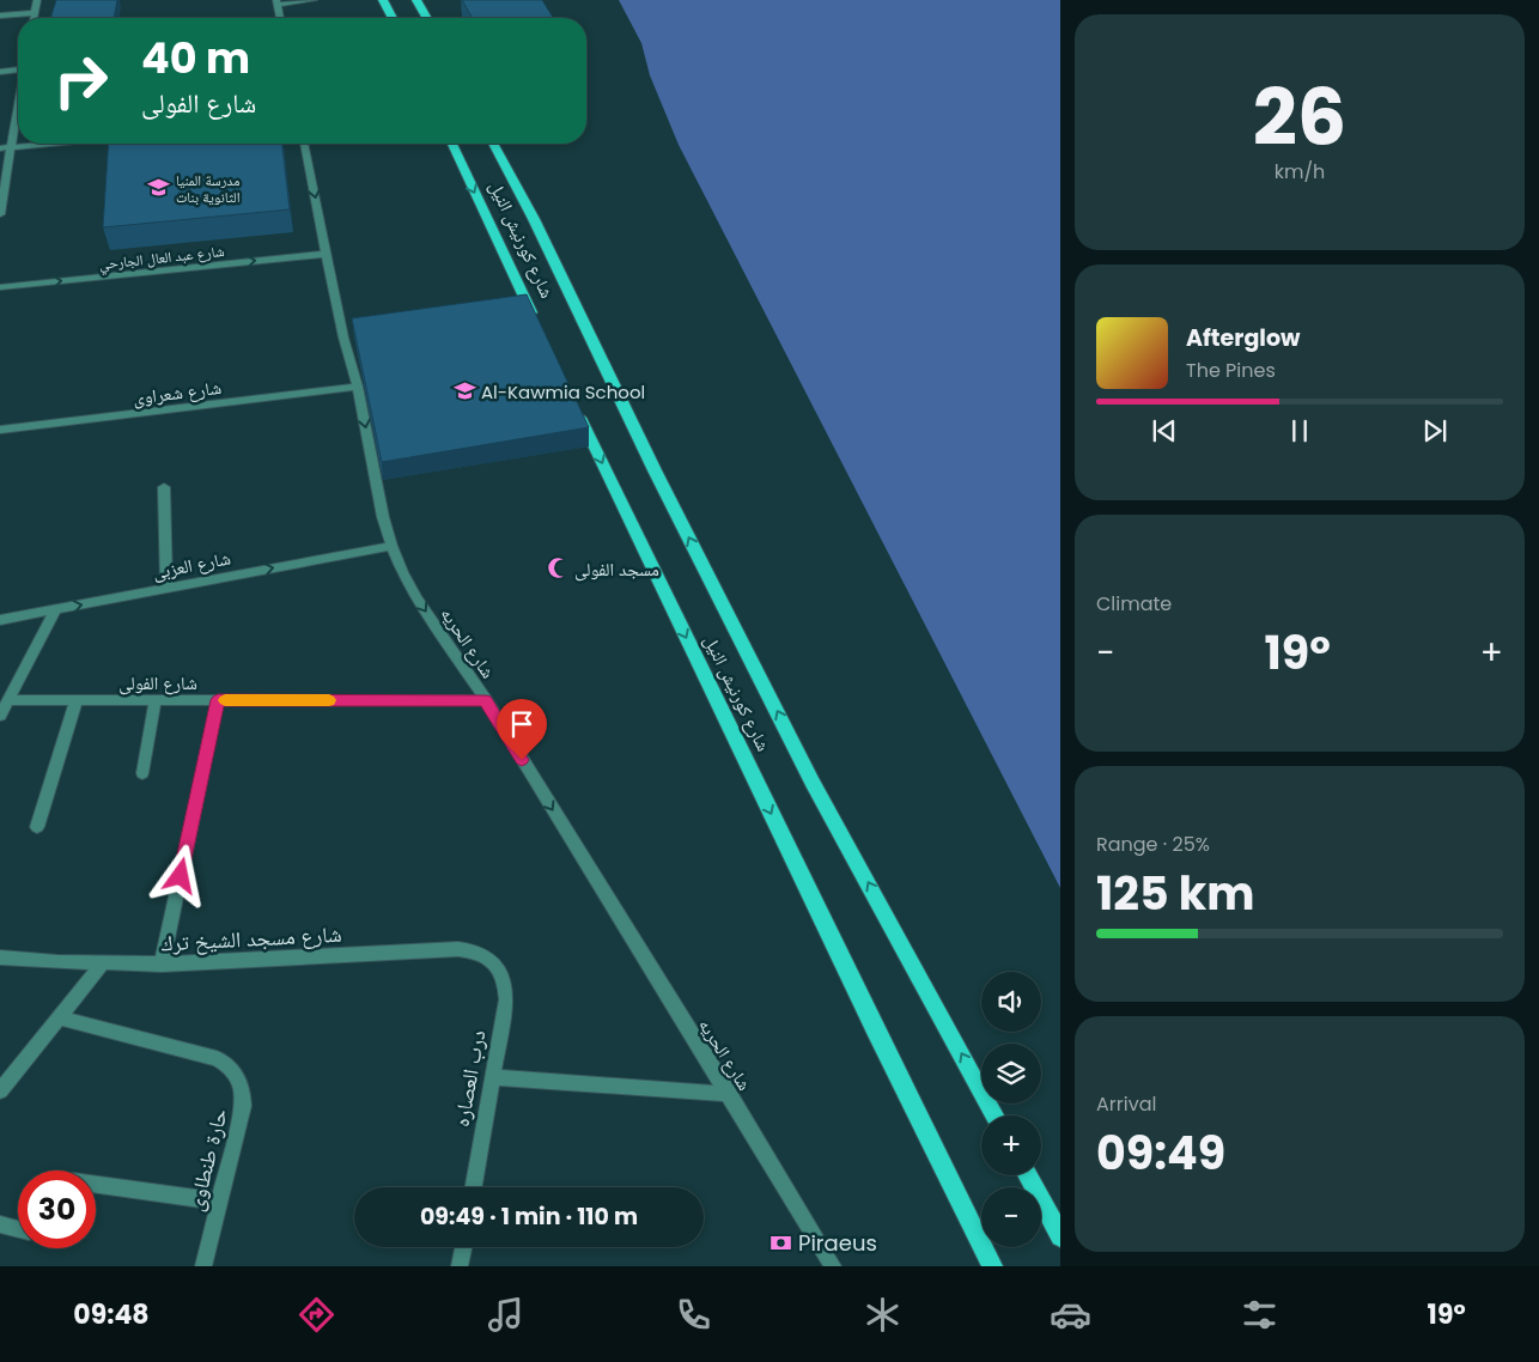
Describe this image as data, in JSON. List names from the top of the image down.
{
  "streets": {
    "main road": ["شارع كورنيش النيل"],
    "street": [
      "شارع عبد العال الجارحي",
      "شارع شعراوى",
      "شارع العزبى",
      "شارع الحريه",
      "شارع الفولى",
      "شارع مسجد الشيخ ترك",
      "درب العصاره",
      "حارة طنطاوى"
    ]
  },
  "crossings": [
    ["شارع عبد العال الجارحي", "شارع الحريه"],
    ["شارع شعراوى", "شارع الحريه"],
    ["شارع العزبى", "شارع الحريه"],
    ["شارع الحريه", "شارع الفولى"],
    ["شارع مسجد الشيخ ترك", "درب العصاره"]
  ],
  "one_way": ["شارع عبد العال الجارحي", "شارع العزبى", "شارع الحريه"],
  "places": {
    "school or university": ["مدرسة المنيا الثانوية بنات", "Al-Kawmia School"],
    "mosque": ["مسجد الفولى"],
    "bank": ["Piraeus"]
  },
  "page": {
    "tile": [
      ["26", "km/h"],
      "Climate",
      ["Range · 25%", "125 km"],
      ["Arrival", "09:49"]
    ],
    "turn": ["40 m", "شارع الفولى"],
    "song": ["Afterglow", "The Pines"],
    "heat": ["−", "19°", "+"],
    "map_buttons": ["+", "−"],
    "limit": "30",
    "trip": "09:49 · 1 min · 110 m",
    "tabs": ["09:48", "19°"]
  }
}
